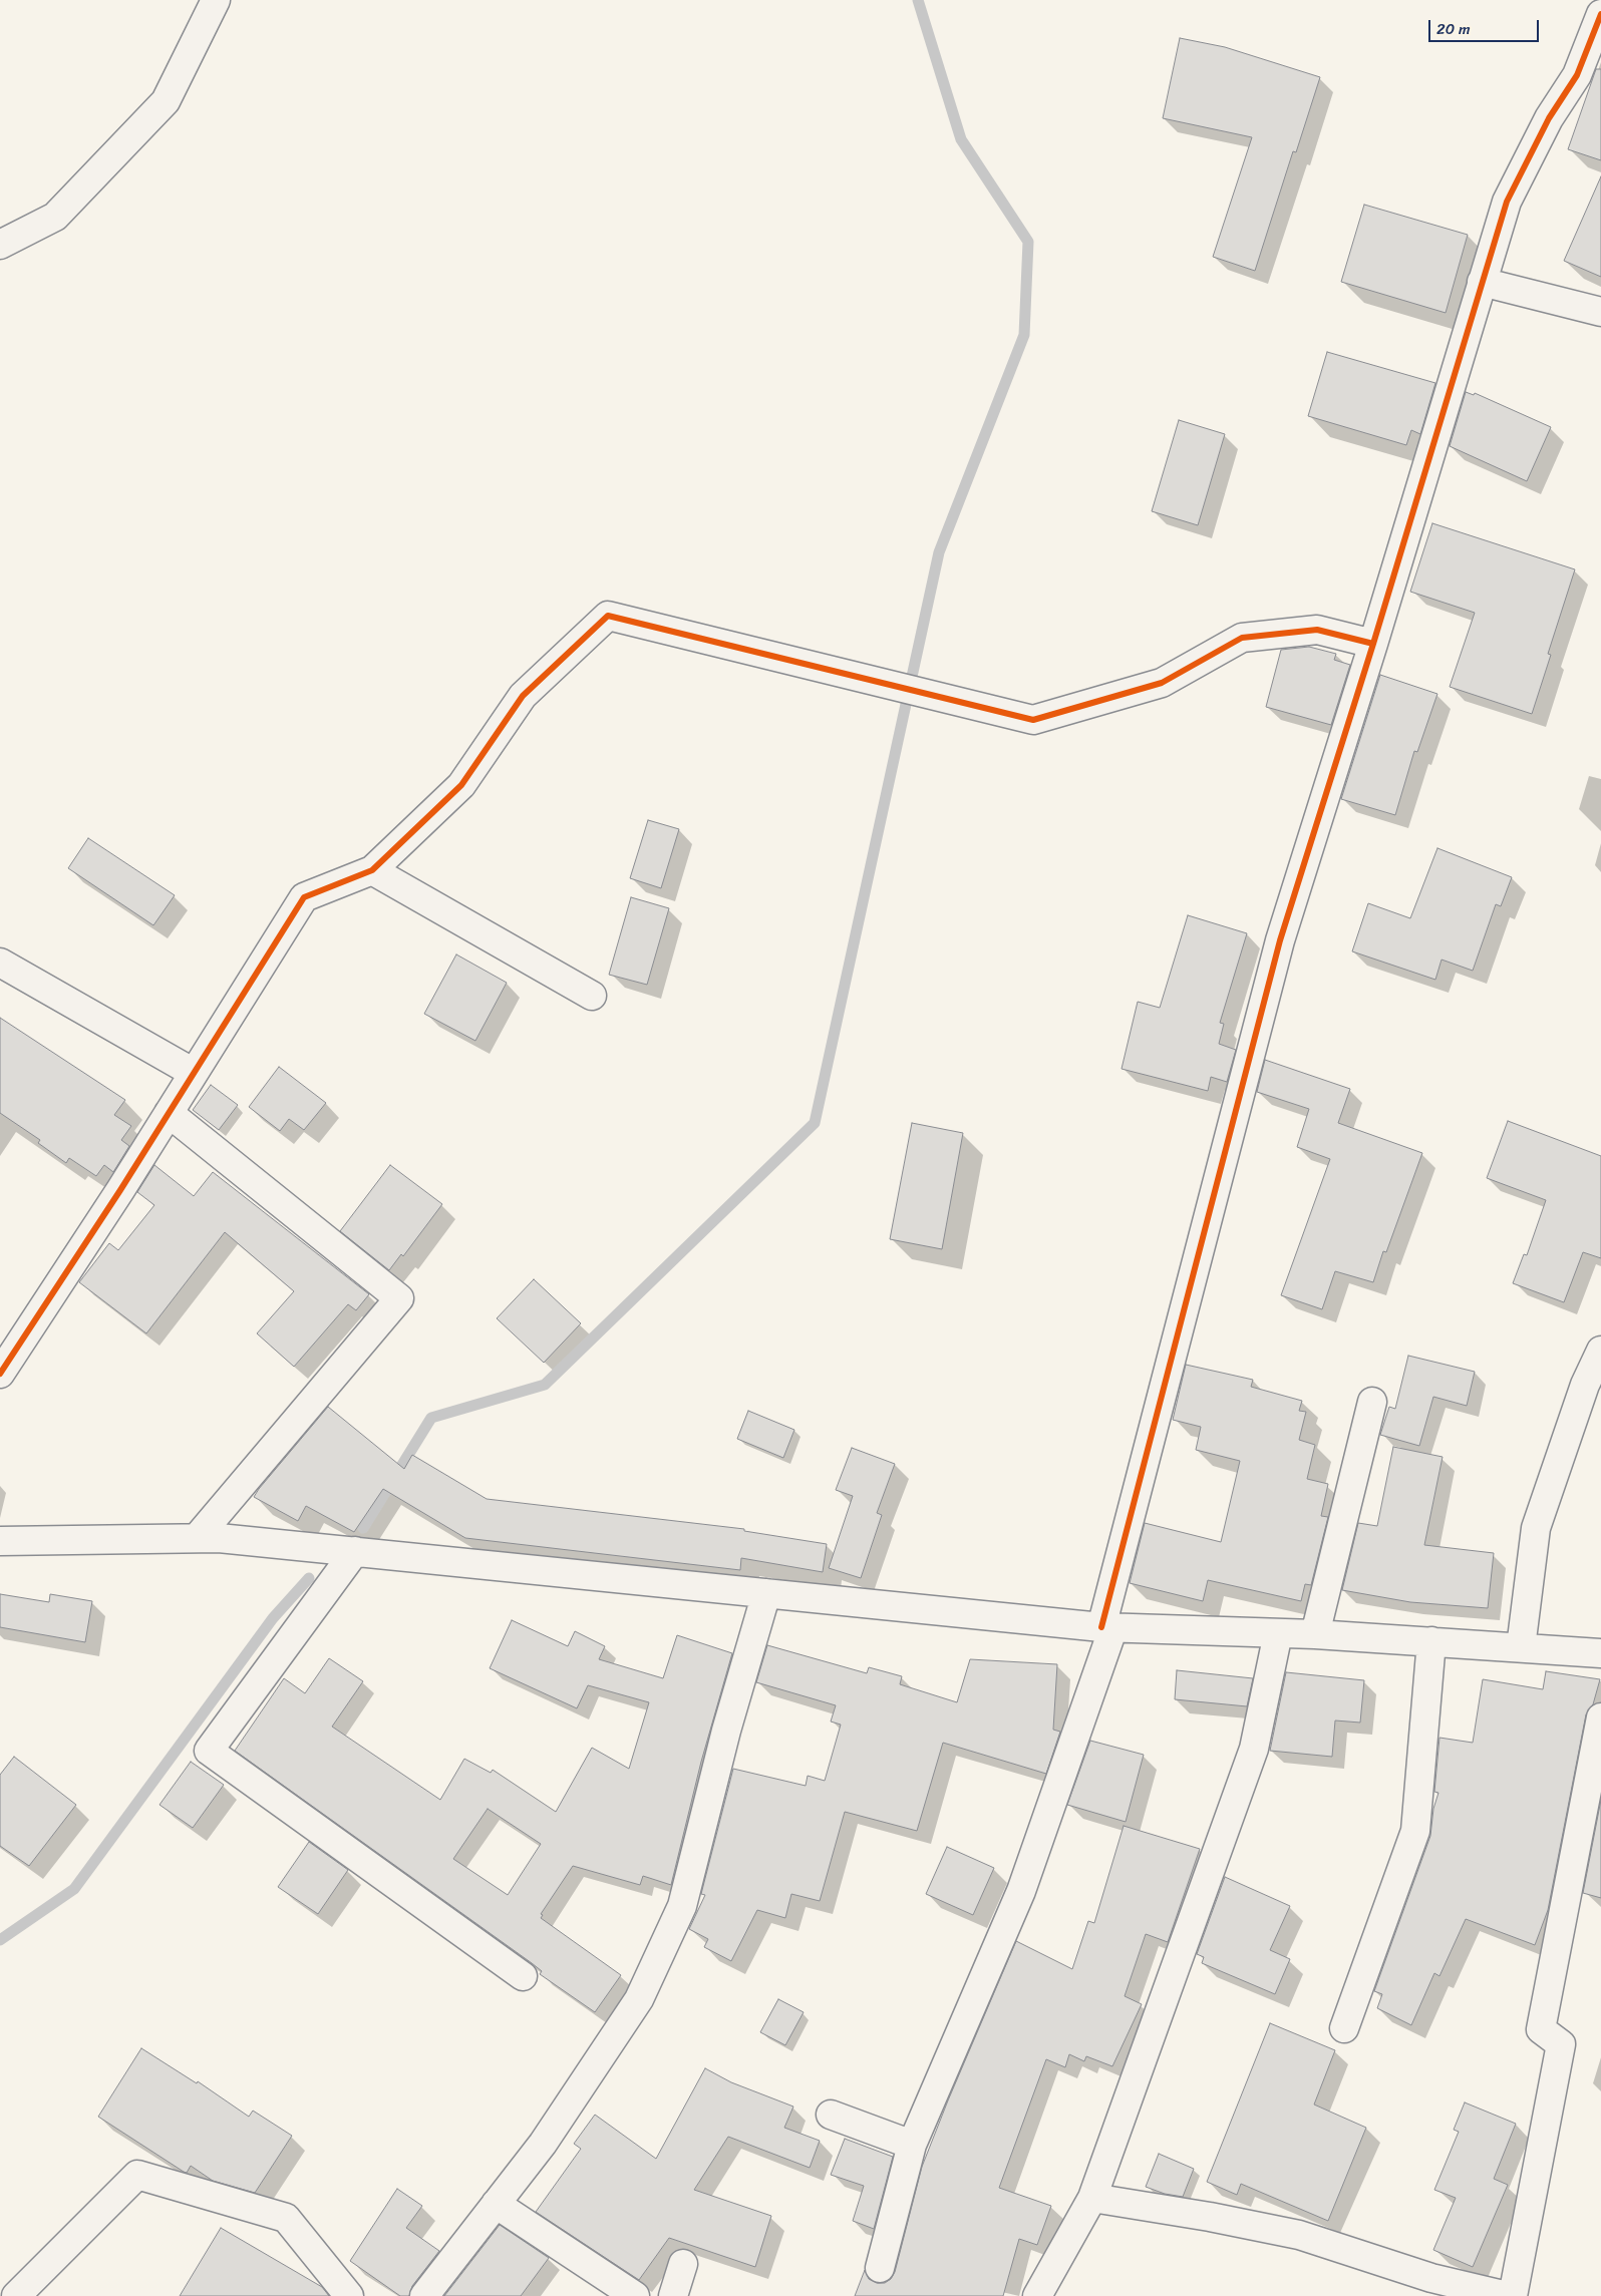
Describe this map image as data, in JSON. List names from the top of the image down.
{
  "scale_bar": "20 m"
}
